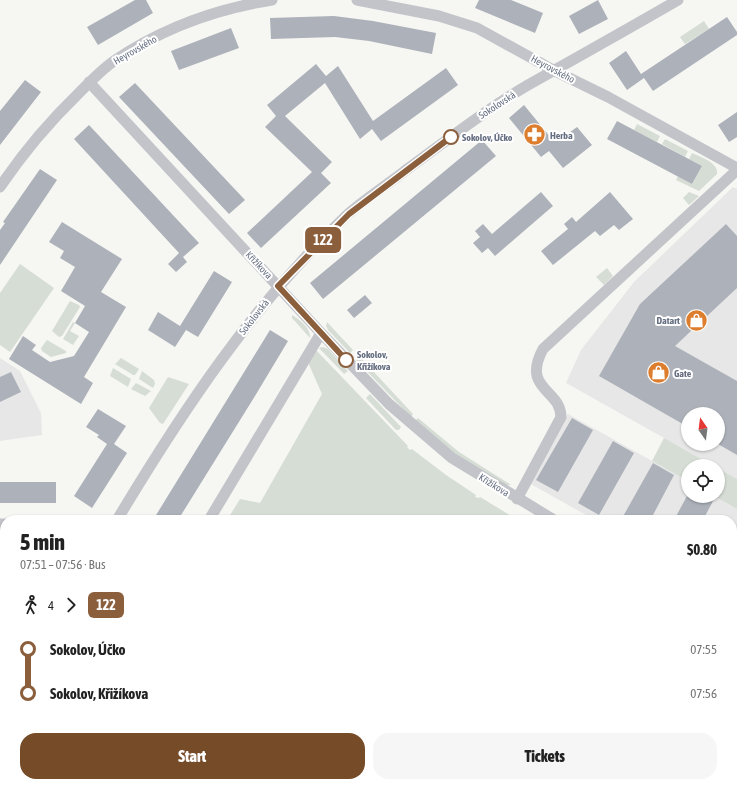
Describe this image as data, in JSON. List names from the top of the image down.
{
  "streets": {
    "street": ["Heyrovského", "Sokolovská", "Křižíkova"]
  },
  "crossings": [
    ["Heyrovského", "Sokolovská"],
    ["Heyrovského", "Křižíkova"],
    ["Sokolovská", "Křižíkova"]
  ],
  "places": {
    "pharmacy": ["Herba"],
    "other": ["Sokolov, Účko", "Sokolov, Křižíkova"],
    "shop": ["Datart", "Gate"]
  },
  "lines": ["bus line 122"],
  "north": "top",
  "page": {
    "on_map": "122",
    "heading": ["5 min", "07:51 – 07:56 · Bus", "$0.80"],
    "legs": ["4", "122"],
    "list": [
      {
        "name": "Sokolov, Účko",
        "value": "07:55"
      },
      {
        "name": "Sokolov, Křižíkova",
        "value": "07:56"
      }
    ],
    "buttons": ["Start", "Tickets"]
  }
}
